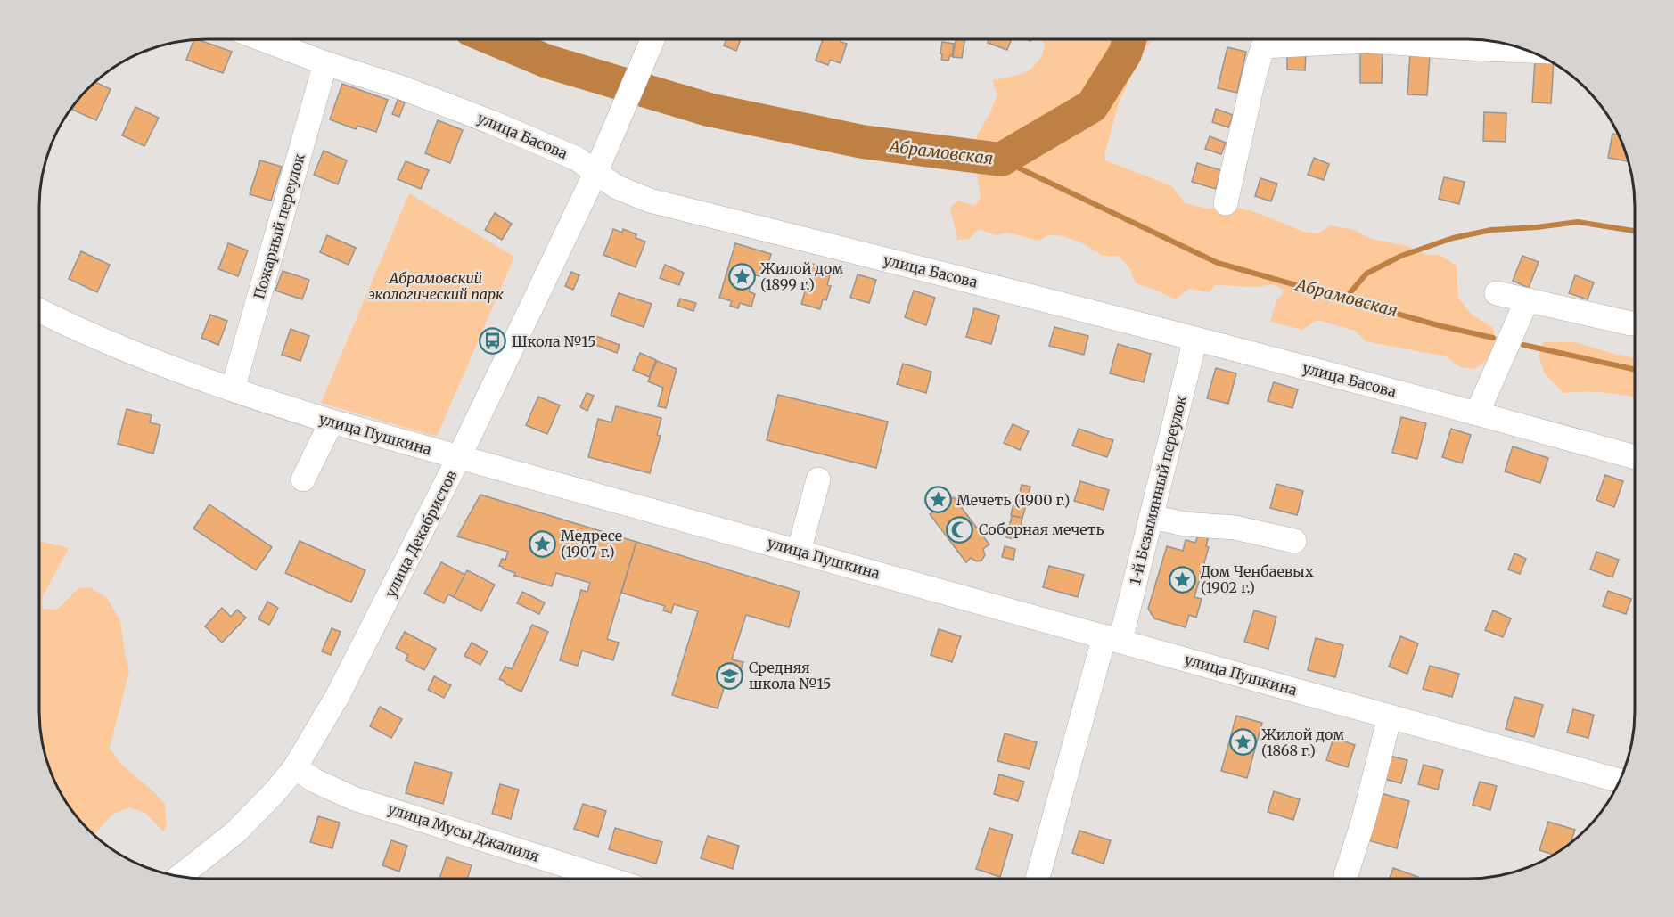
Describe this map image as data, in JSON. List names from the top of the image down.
{
  "streets": {
    "street": [
      "улица Басова",
      "Пожарный переулок",
      "улица Пушкина",
      "1-й Безымянный переулок",
      "улица Декабристов",
      "улица Мусы Джалиля"
    ]
  },
  "crossings": [
    ["улица Басова", "Пожарный переулок"],
    ["улица Басова", "1-й Безымянный переулок"],
    ["улица Басова", "улица Декабристов"],
    ["Пожарный переулок", "улица Пушкина"],
    ["улица Пушкина", "1-й Безымянный переулок"],
    ["улица Пушкина", "улица Декабристов"],
    ["улица Декабристов", "улица Мусы Джалиля"]
  ],
  "water": ["Абрамовская"],
  "parks": ["Абрамовский экологический парк"],
  "places": {
    "place": [
      "Жилой дом (1899 г.)",
      "Мечеть (1900 г.)",
      "Медресе (1907 г.)",
      "Дом Ченбаевых (1902 г.)",
      "Жилой дом (1868 г.)"
    ],
    "bus stop": ["Школа №15"],
    "mosque": ["Соборная мечеть"],
    "school or university": ["Средняя школа №15"]
  }
}
